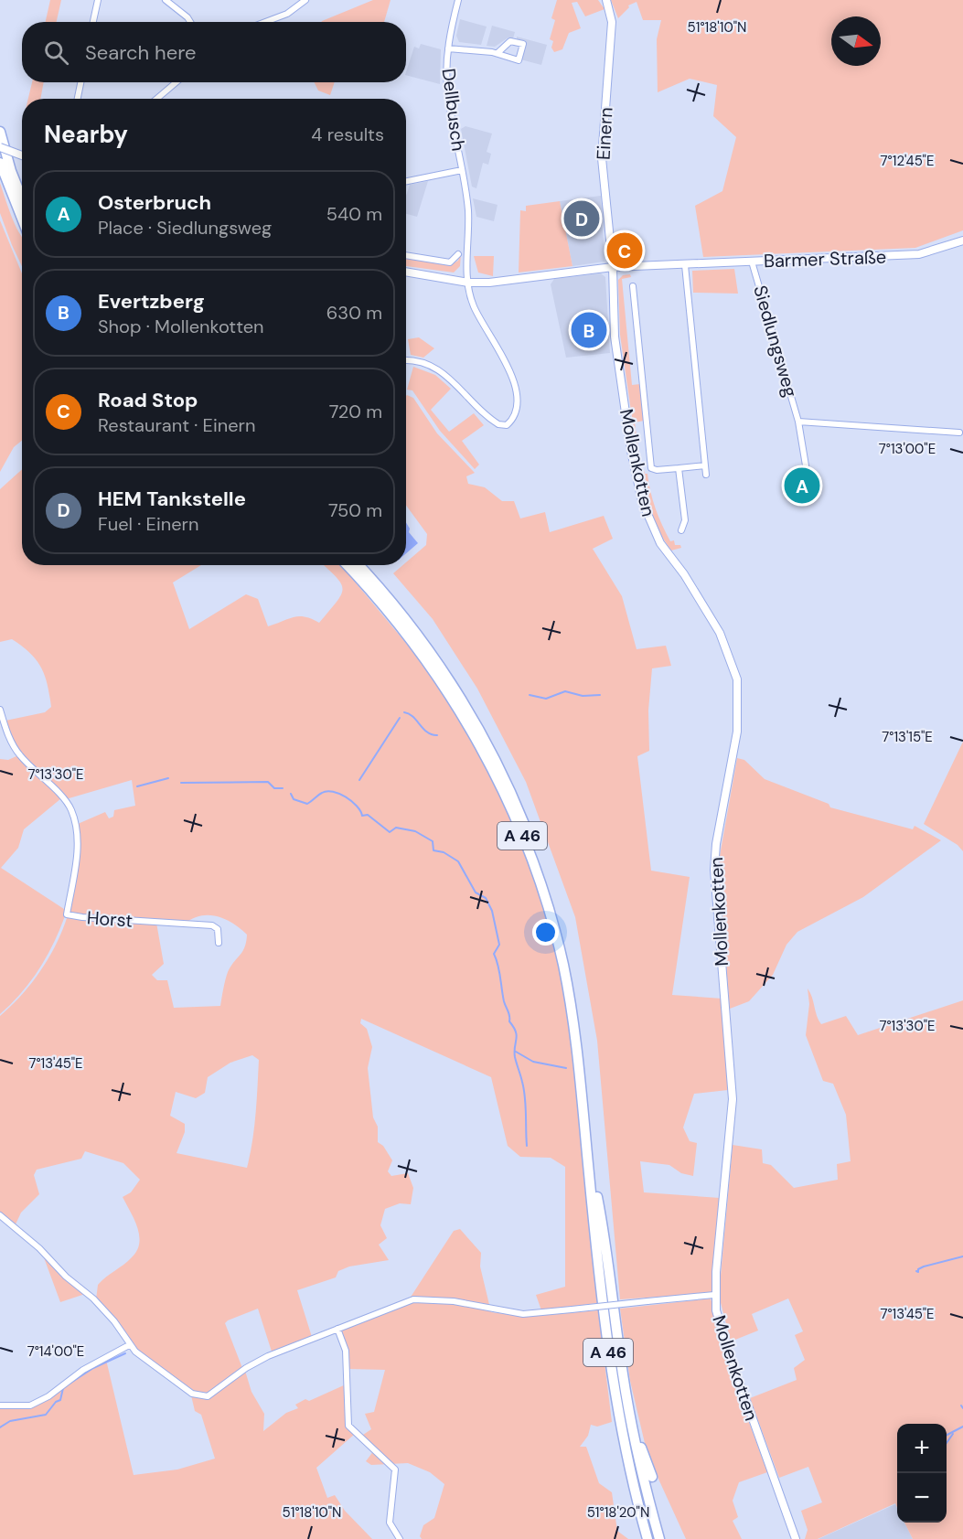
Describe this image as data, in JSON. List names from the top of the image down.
{
  "streets": {
    "highway": ["A 46"],
    "main road": ["Einern", "Barmer Straße", "Mollenkotten"],
    "street": ["Dellbusch", "Siedlungsweg", "Horst"]
  },
  "crossings": [
    ["Dellbusch", "Barmer Straße"],
    ["Einern", "Barmer Straße"],
    ["Einern", "Mollenkotten"],
    ["Barmer Straße", "Siedlungsweg"],
    ["Barmer Straße", "Mollenkotten"]
  ],
  "north": "right",
  "page": {
    "search": "Search here",
    "heading": ["Nearby", "4 results"],
    "list": [
      {
        "mark": "A",
        "name": "Osterbruch",
        "note": "Place · Siedlungsweg",
        "value": "540 m"
      },
      {
        "mark": "B",
        "name": "Evertzberg",
        "note": "Shop · Mollenkotten",
        "value": "630 m"
      },
      {
        "mark": "C",
        "name": "Road Stop",
        "note": "Restaurant · Einern",
        "value": "720 m"
      },
      {
        "mark": "D",
        "name": "HEM Tankstelle",
        "note": "Fuel · Einern",
        "value": "750 m"
      }
    ],
    "pins": [
      "D",
      "C",
      "B",
      "A"
    ],
    "map_buttons": ["+", "−"]
  },
  "coordinates": [
    "51°18'10\"N",
    "7°12'45\"E",
    "7°13'00\"E",
    "7°13'15\"E",
    "7°13'30\"E",
    "7°13'45\"E",
    "7°14'00\"E",
    "51°18'20\"N"
  ]
}
